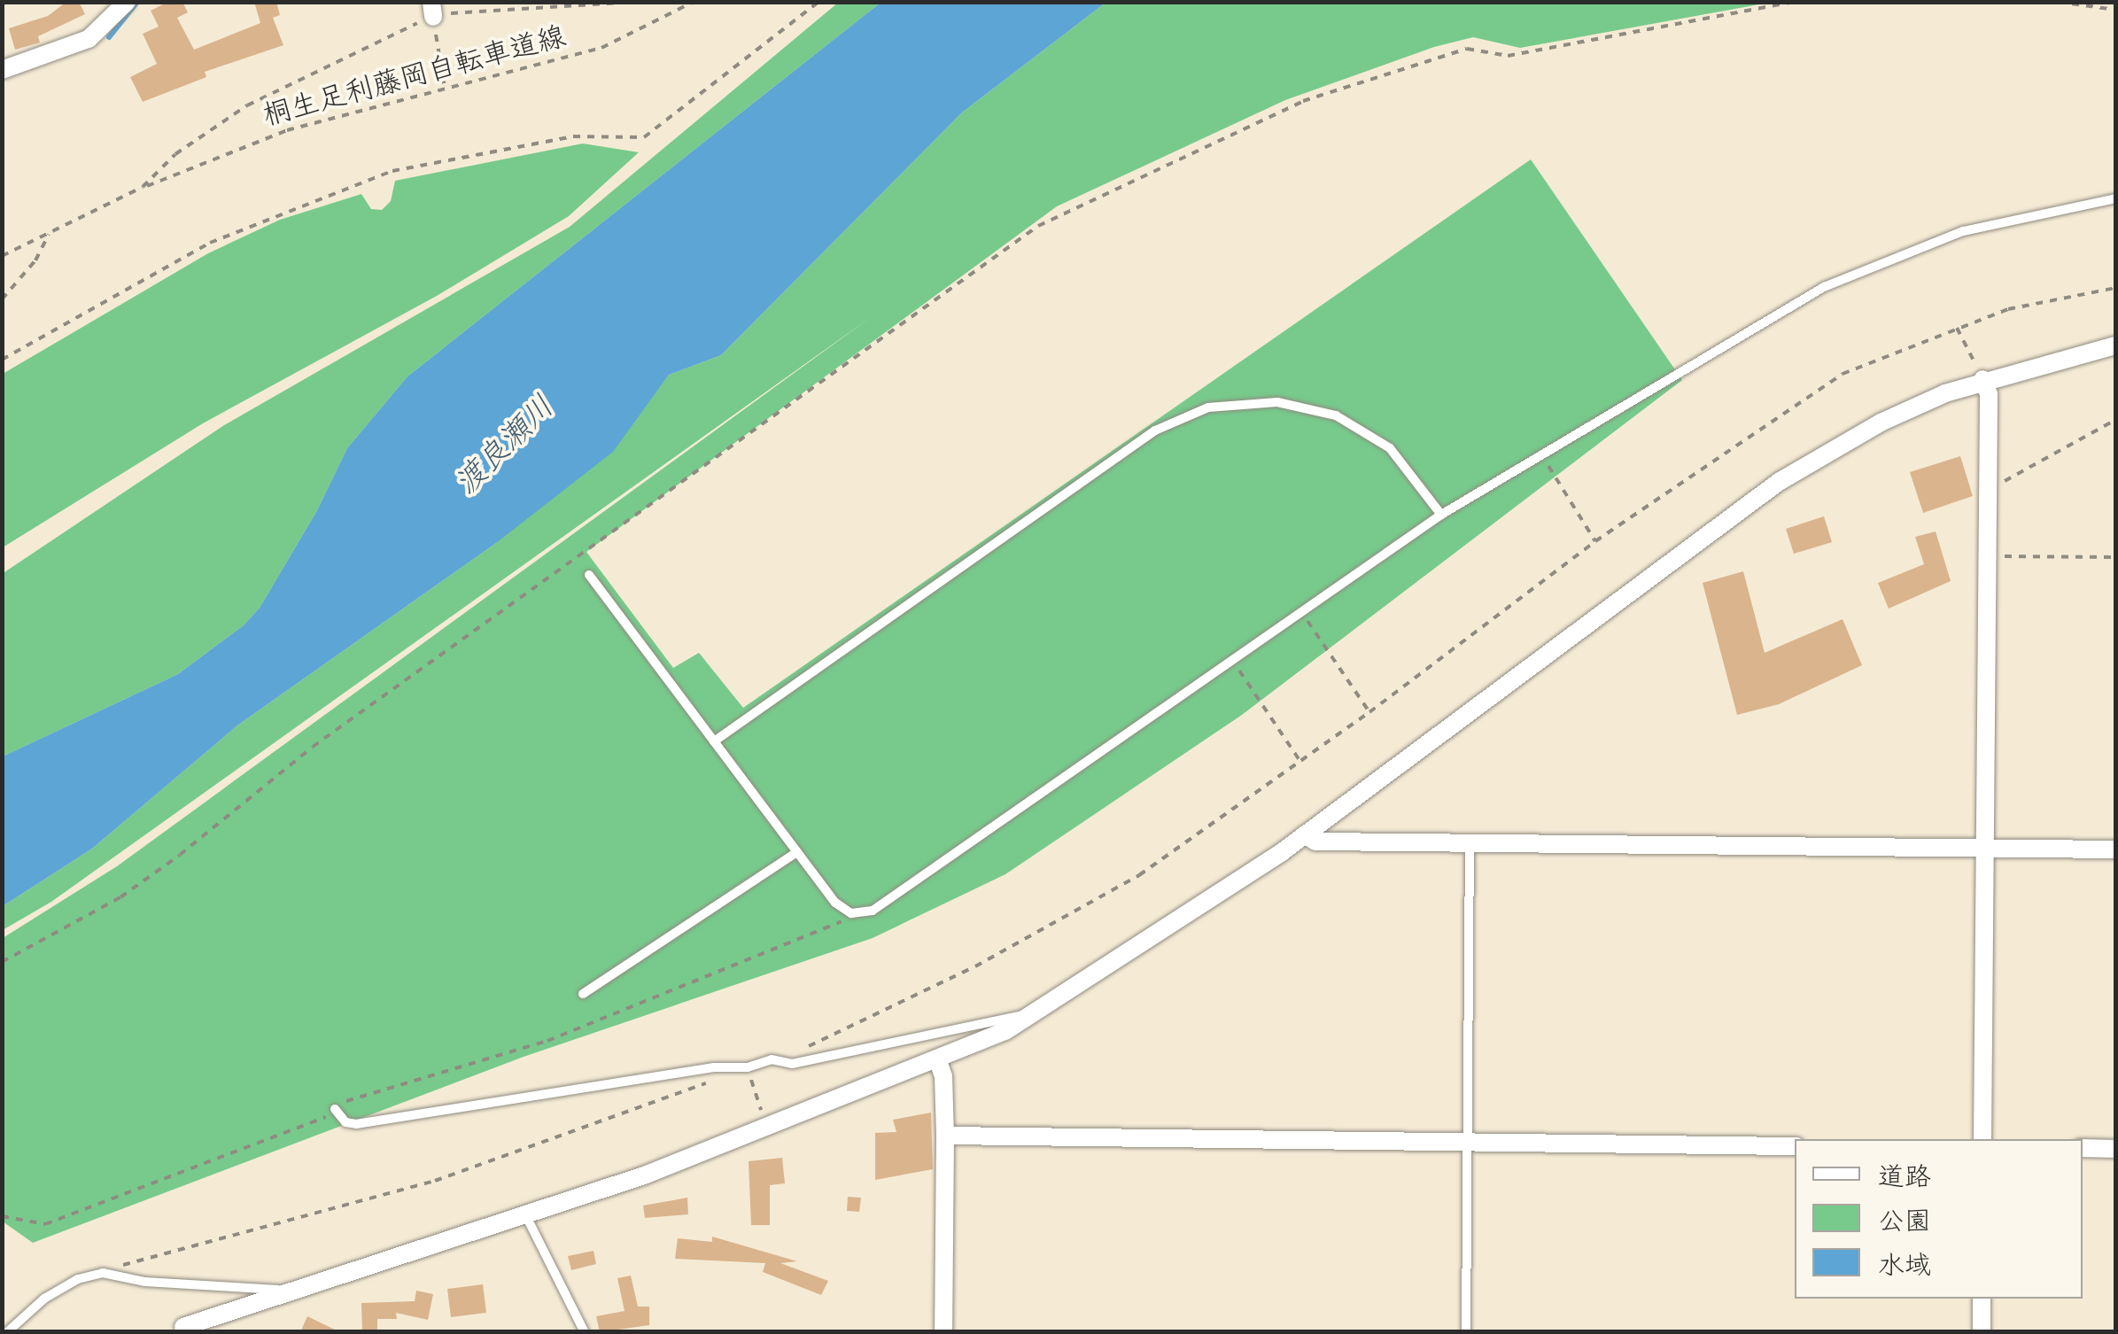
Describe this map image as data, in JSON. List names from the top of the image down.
{
  "streets": {
    "path": ["桐生足利藤岡自転車道線"]
  },
  "water": ["渡良瀬川"],
  "legend": ["道路", "公園", "水域"]
}
